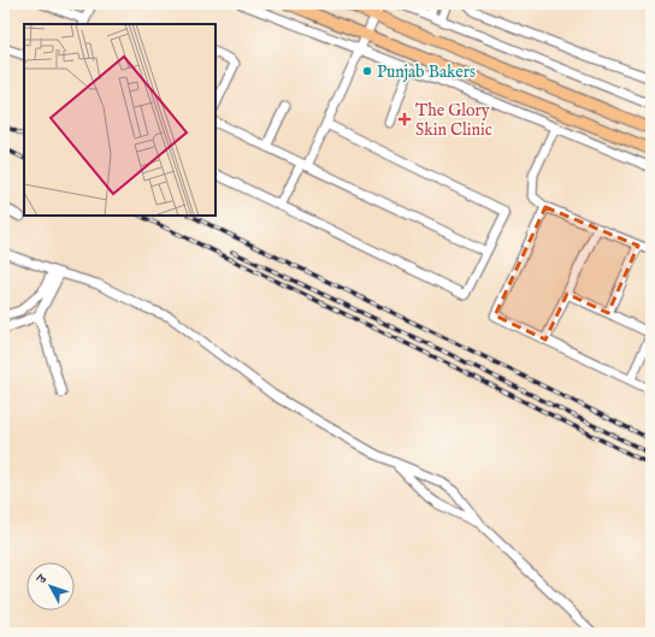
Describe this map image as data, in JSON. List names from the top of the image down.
{
  "places": {
    "other": ["Punjab Bakers"],
    "health": ["The Glory Skin Clinic"]
  },
  "north": "top left"
}
